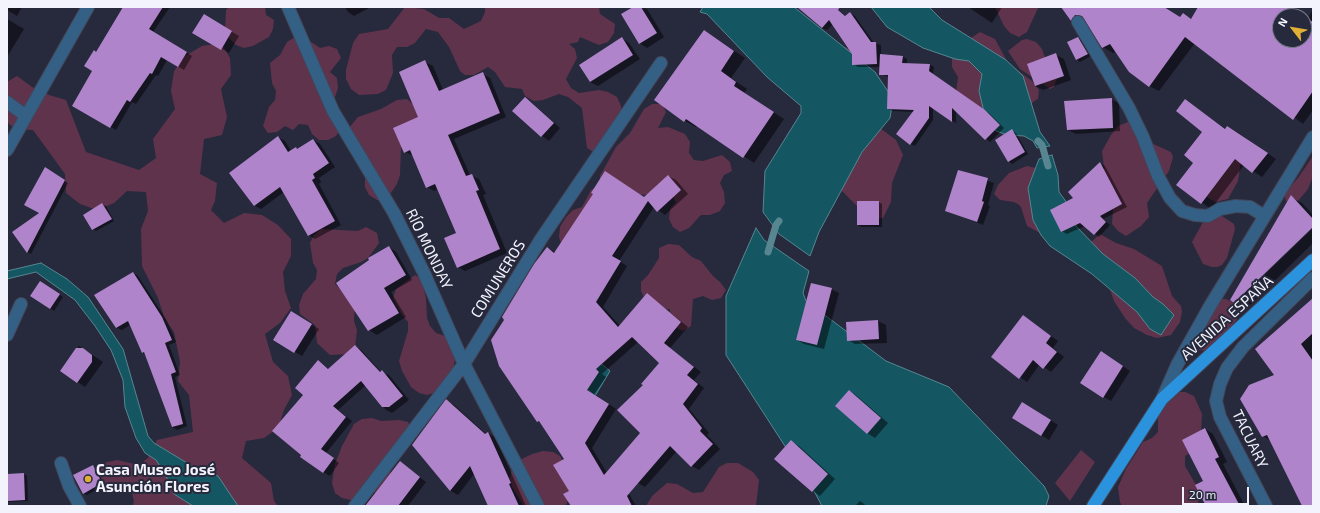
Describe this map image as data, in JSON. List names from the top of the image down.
{
  "streets": {
    "main road": ["AVENIDA ESPAÑA"],
    "street": ["RÍO MONDAY", "COMUNEROS", "TACUARY"]
  },
  "crossings": [
    ["RÍO MONDAY", "COMUNEROS"]
  ],
  "places": ["Casa Museo José Asunción Flores"],
  "scale_bar": "20 m",
  "north": "top left"
}
